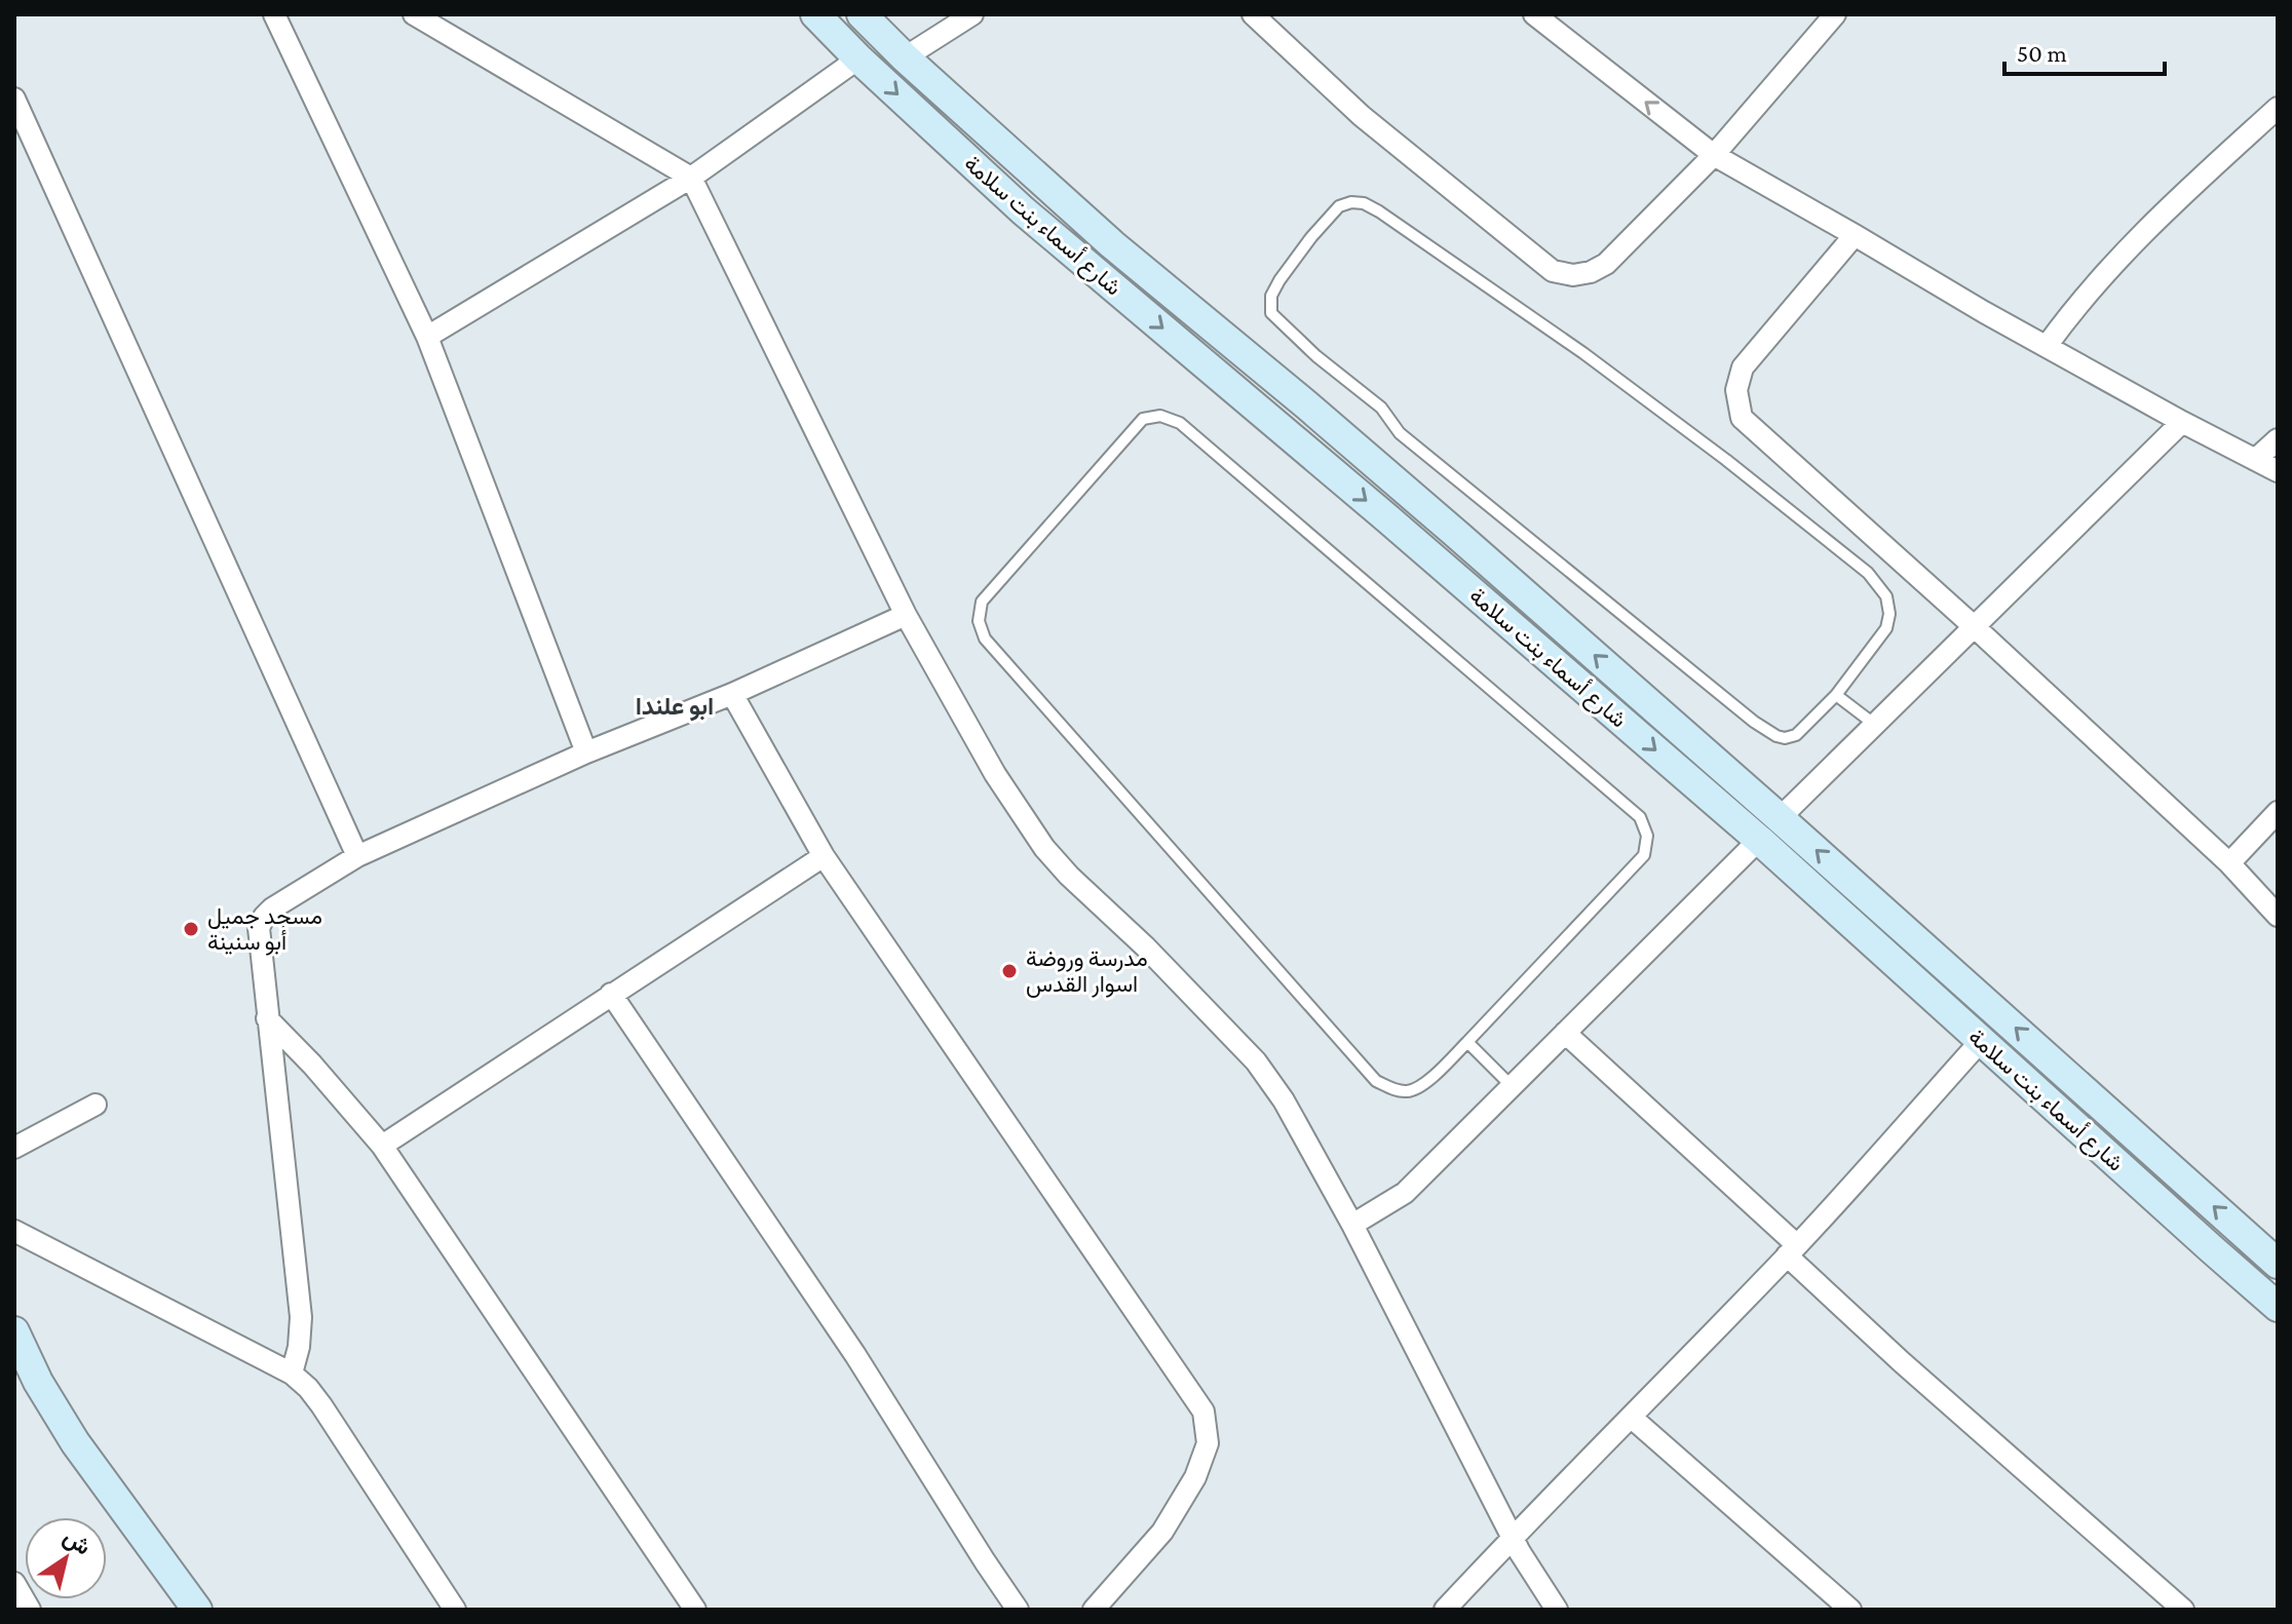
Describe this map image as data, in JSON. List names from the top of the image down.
{
  "streets": {
    "main road": ["شارع أسماء بنت سلامة"]
  },
  "districts": ["ابو علندا"],
  "places": ["مسجد جميل أبو سنينة", "مدرسة وروضة اسوار القدس"],
  "scale_bar": "50 m",
  "north": "top right"
}
